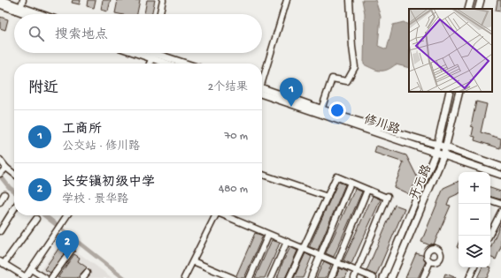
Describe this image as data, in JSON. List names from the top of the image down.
{
  "streets": {
    "main road": ["修川路", "开元路"]
  },
  "crossings": [
    ["修川路", "开元路"]
  ],
  "page": {
    "search": "搜索地点",
    "heading": ["附近", "2个结果"],
    "pins": ["1", "2"],
    "list": [
      {
        "mark": "1",
        "name": "工商所",
        "note": "公交站 · 修川路",
        "value": "70 m"
      },
      {
        "mark": "2",
        "name": "长安镇初级中学",
        "note": "学校 · 景华路",
        "value": "480 m"
      }
    ],
    "map_buttons": ["+", "−"]
  }
}
